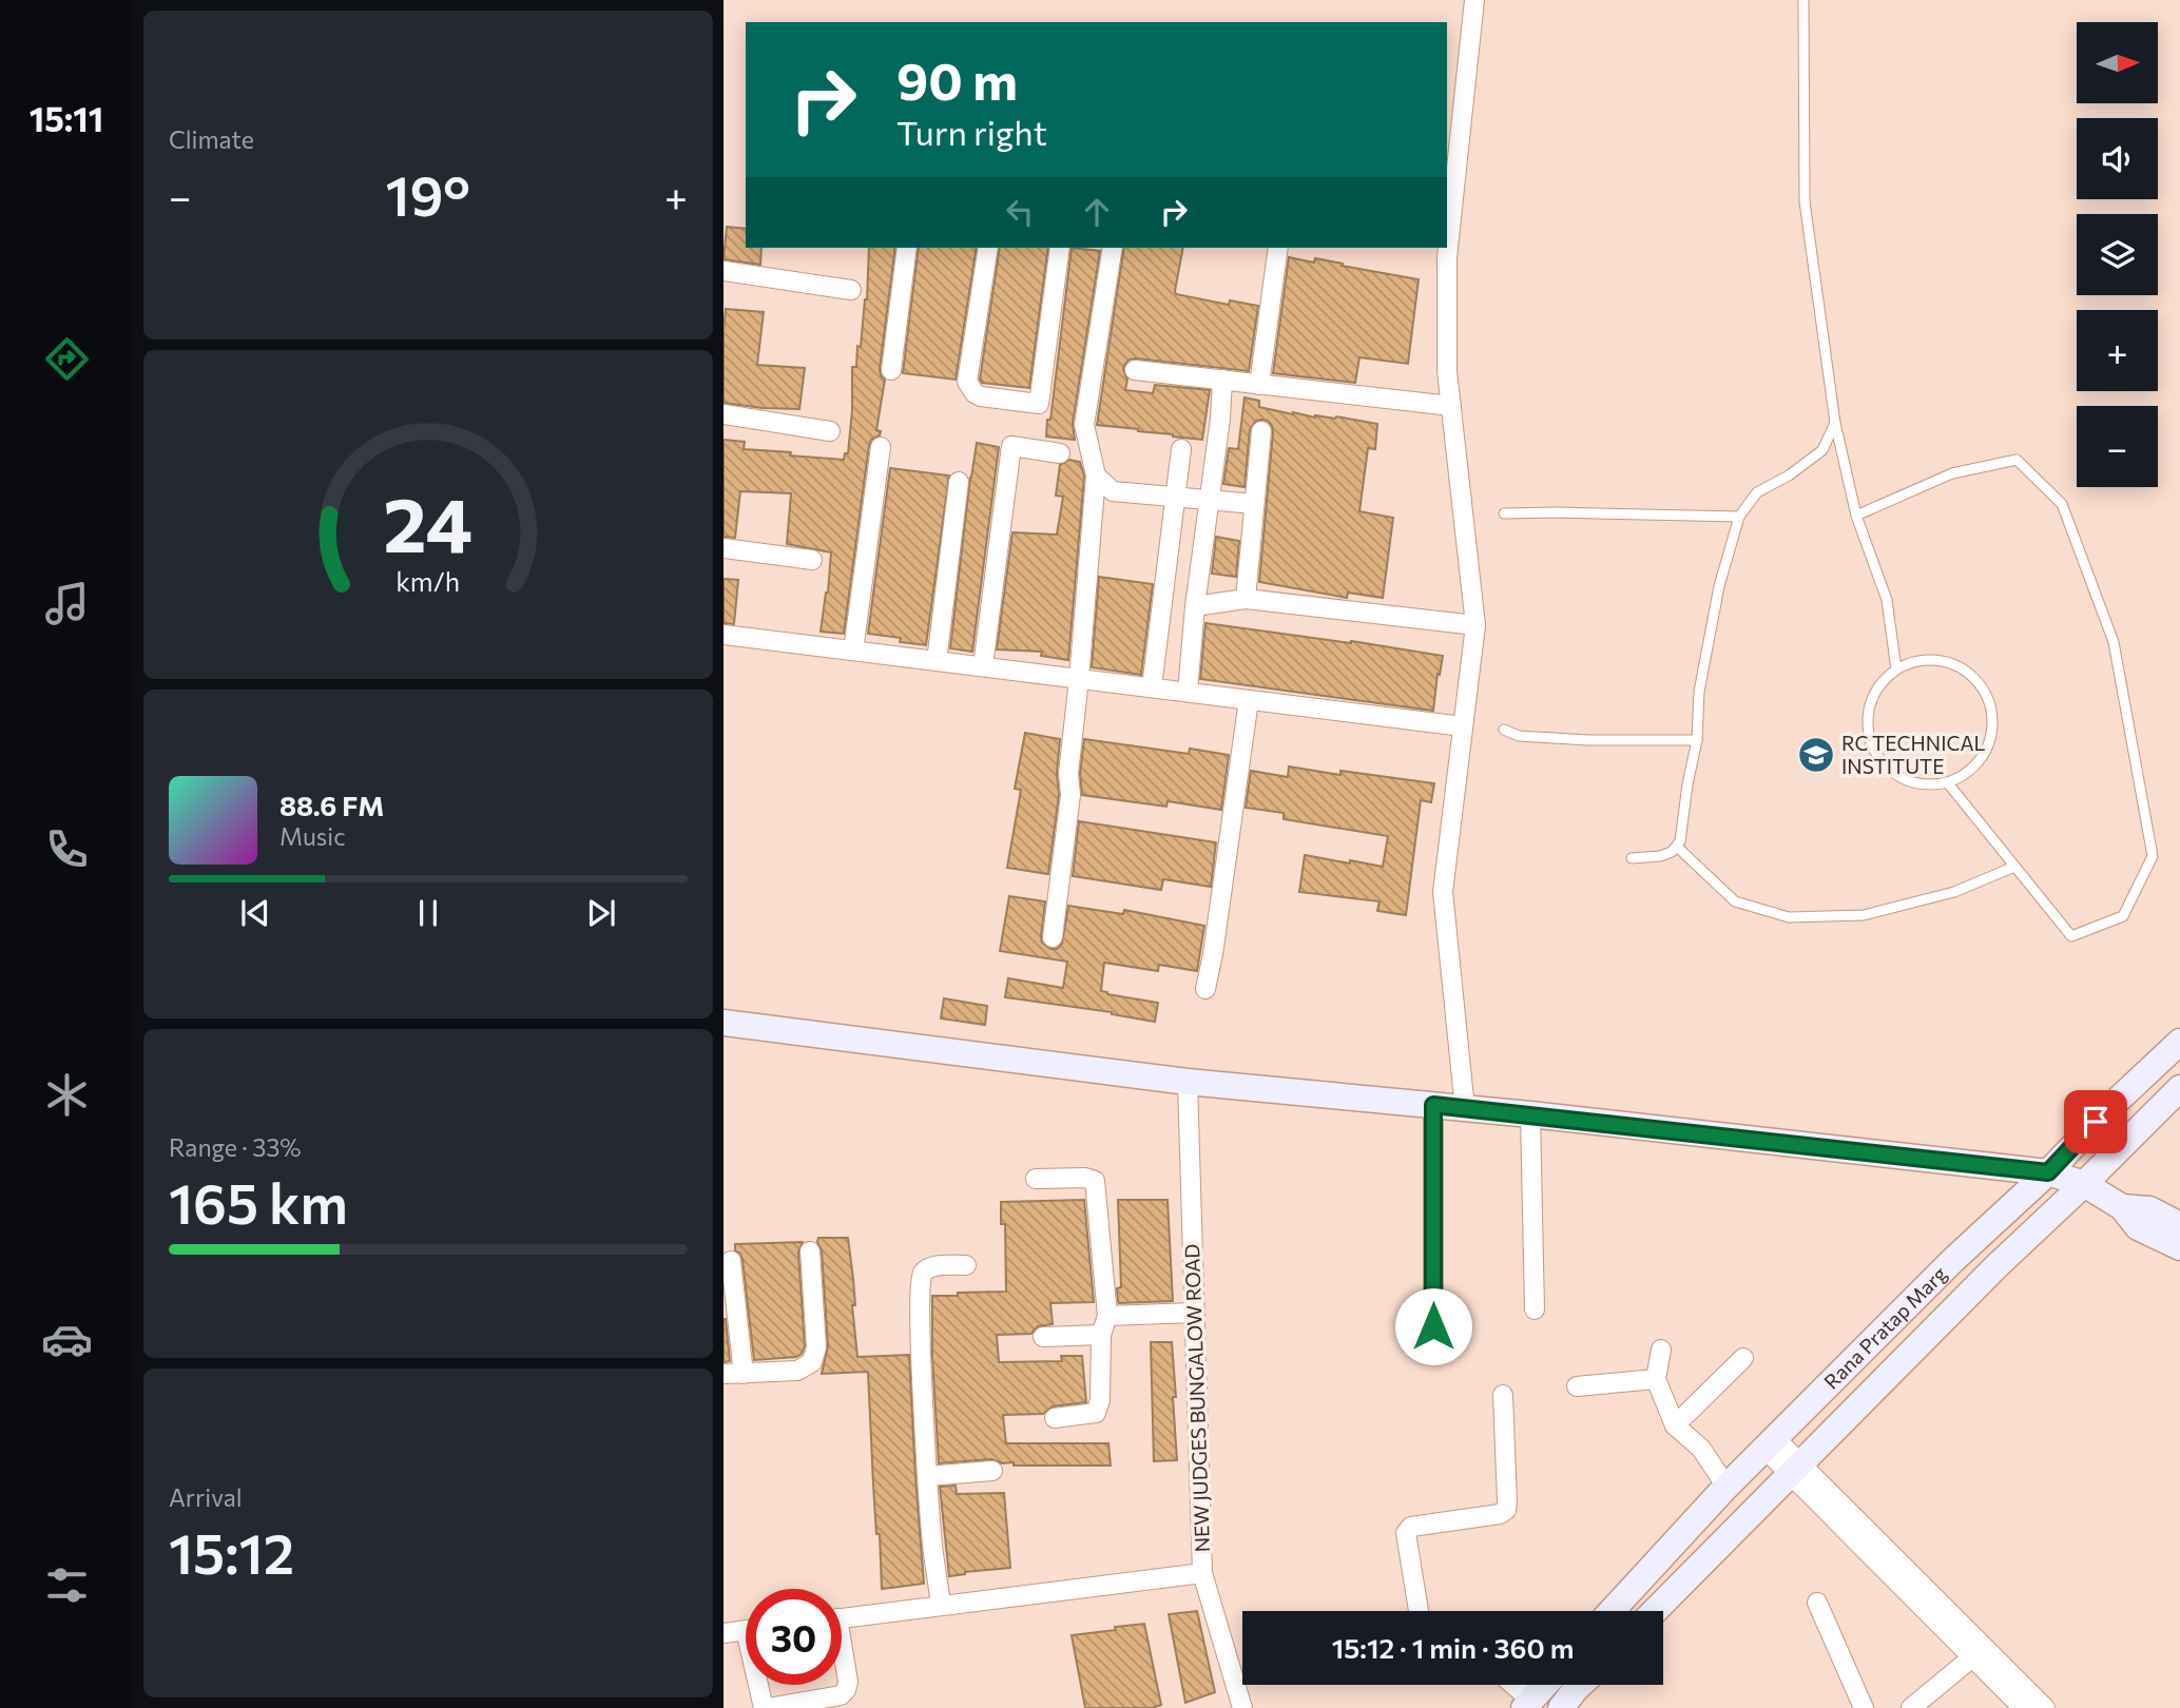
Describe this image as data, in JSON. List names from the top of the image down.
{
  "streets": {
    "main road": ["Rana Pratap Marg"],
    "street": ["NEW JUDGES BUNGALOW ROAD"]
  },
  "places": {
    "school or university": ["RC TECHNICAL INSTITUTE"]
  },
  "north": "right",
  "page": {
    "tabs": "15:11",
    "tile": [
      "Climate",
      ["Range · 33%", "165 km"],
      ["Arrival", "15:12"]
    ],
    "map_buttons": ["+", "−"],
    "turn": ["90 m", "Turn right"],
    "heat": ["−", "19°", "+"],
    "song": ["88.6 FM", "Music"],
    "limit": "30",
    "trip": "15:12 · 1 min · 360 m",
    "gauge": ["24", "km/h"]
  }
}
